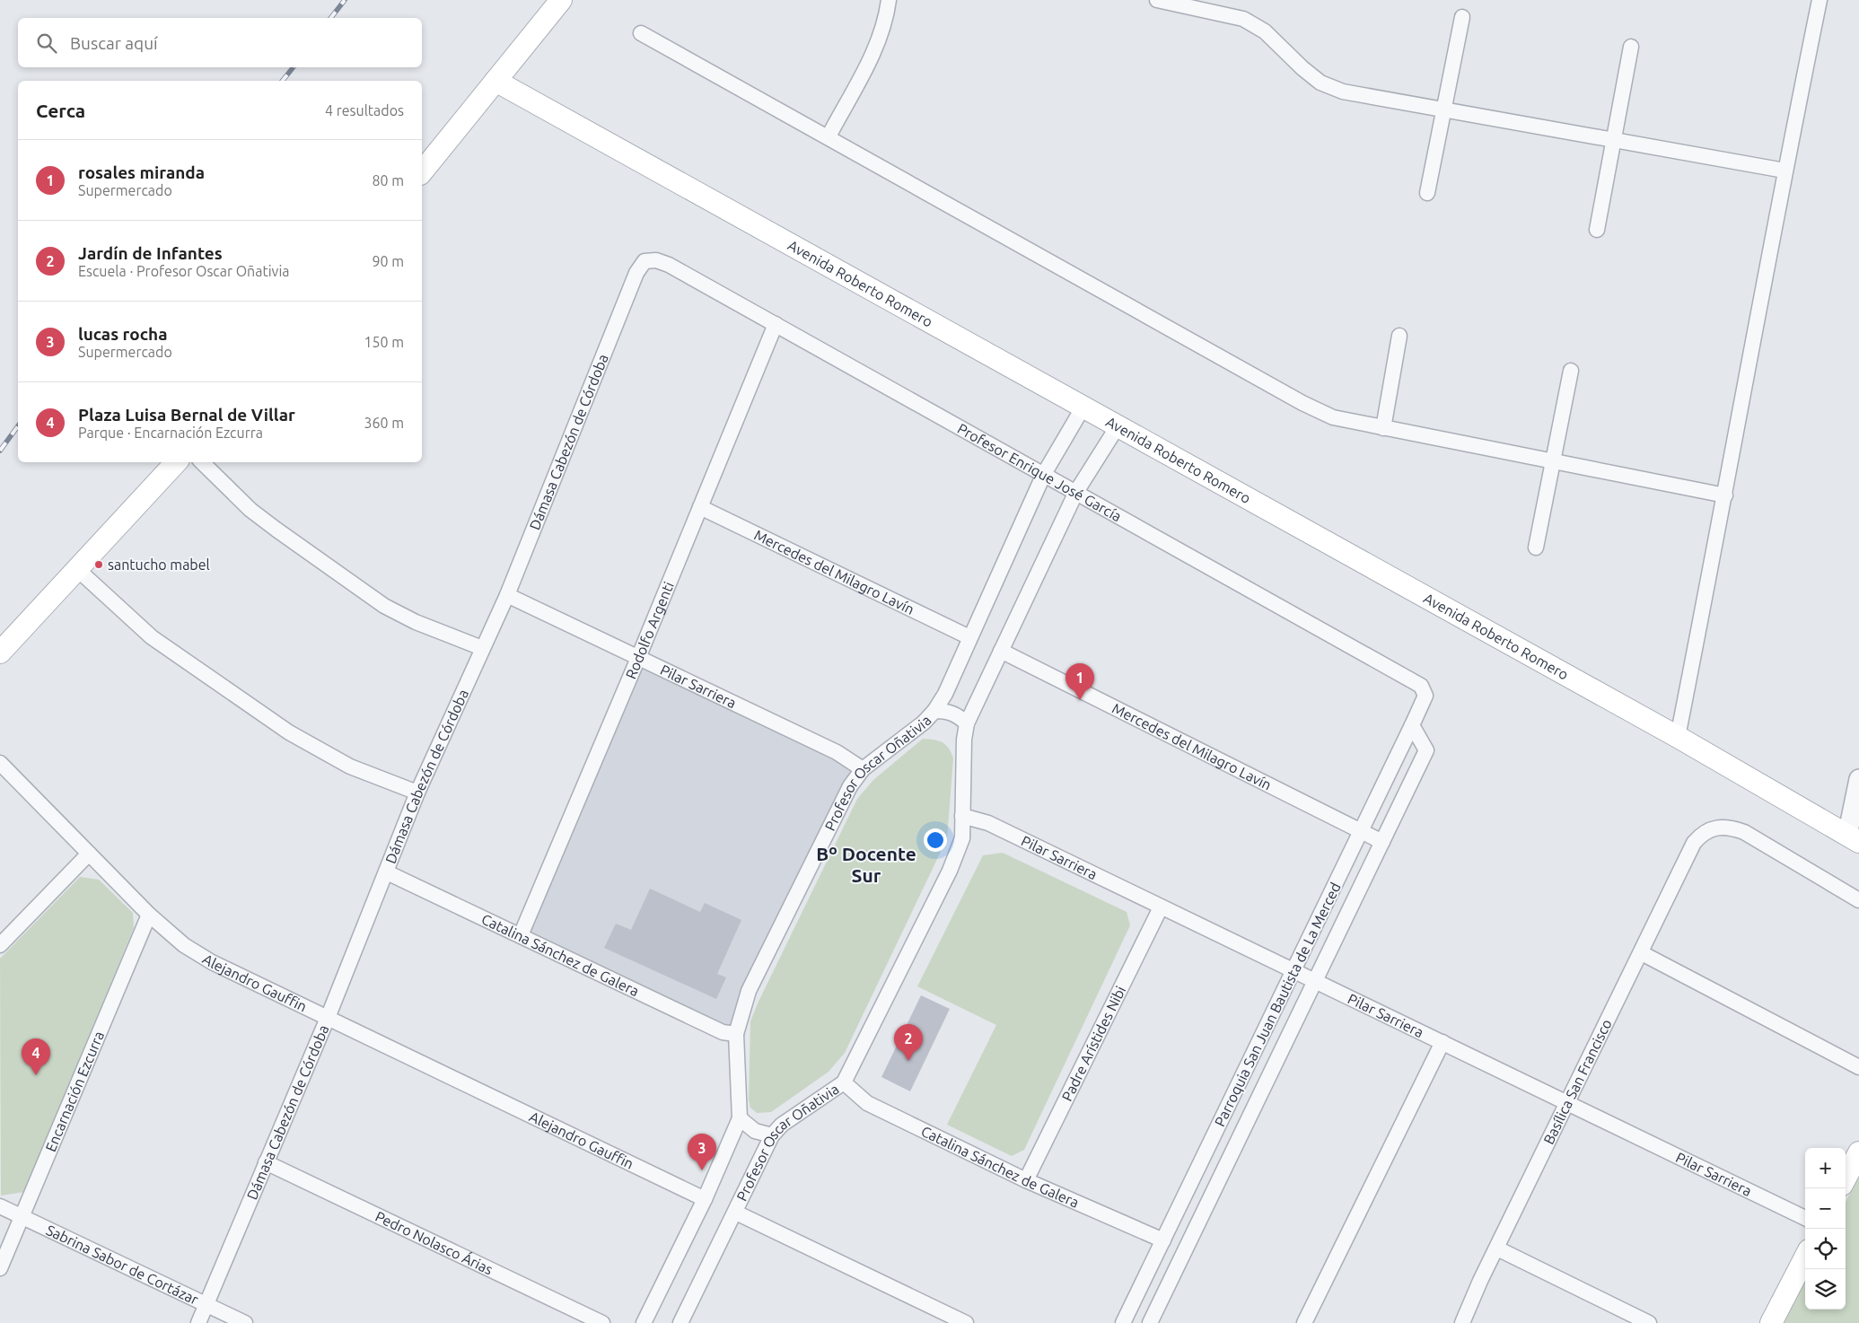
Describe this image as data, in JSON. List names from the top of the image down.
{
  "streets": {
    "main road": ["Avenida Roberto Romero"],
    "street": [
      "Dámasa Cabezón de Córdoba",
      "Profesor Enrique José García",
      "Mercedes del Milagro Lavín",
      "Rodolfo Argenti",
      "Pilar Sarriera",
      "Profesor Oscar Oñativia",
      "Catalina Sánchez de Galera",
      "Alejandro Gauffin",
      "Parroquia San Juan Bautista de La Merced",
      "Padre Arístides Nibi",
      "Basílica San Francisco",
      "Encarnación Ezcurra",
      "Pedro Nolasco Árias",
      "Sabrina Sabor de Cortázar"
    ]
  },
  "crossings": [
    ["Avenida Roberto Romero", "Profesor Oscar Oñativia"],
    ["Dámasa Cabezón de Córdoba", "Profesor Enrique José García"],
    ["Dámasa Cabezón de Córdoba", "Pilar Sarriera"],
    ["Dámasa Cabezón de Córdoba", "Catalina Sánchez de Galera"],
    ["Dámasa Cabezón de Córdoba", "Alejandro Gauffin"],
    ["Dámasa Cabezón de Córdoba", "Pedro Nolasco Árias"],
    ["Dámasa Cabezón de Córdoba", "Sabrina Sabor de Cortázar"],
    ["Profesor Enrique José García", "Rodolfo Argenti"],
    ["Profesor Enrique José García", "Profesor Oscar Oñativia"],
    ["Profesor Enrique José García", "Parroquia San Juan Bautista de La Merced"],
    ["Mercedes del Milagro Lavín", "Rodolfo Argenti"],
    ["Mercedes del Milagro Lavín", "Profesor Oscar Oñativia"],
    ["Mercedes del Milagro Lavín", "Parroquia San Juan Bautista de La Merced"],
    ["Rodolfo Argenti", "Pilar Sarriera"],
    ["Rodolfo Argenti", "Catalina Sánchez de Galera"],
    ["Pilar Sarriera", "Profesor Oscar Oñativia"],
    ["Pilar Sarriera", "Parroquia San Juan Bautista de La Merced"],
    ["Pilar Sarriera", "Padre Arístides Nibi"],
    ["Pilar Sarriera", "Basílica San Francisco"],
    ["Profesor Oscar Oñativia", "Catalina Sánchez de Galera"],
    ["Profesor Oscar Oñativia", "Alejandro Gauffin"],
    ["Catalina Sánchez de Galera", "Parroquia San Juan Bautista de La Merced"],
    ["Catalina Sánchez de Galera", "Padre Arístides Nibi"],
    ["Alejandro Gauffin", "Encarnación Ezcurra"],
    ["Encarnación Ezcurra", "Sabrina Sabor de Cortázar"]
  ],
  "districts": ["Bº Docente Sur"],
  "places": ["santucho mabel"],
  "page": {
    "search": "Buscar aquí",
    "heading": ["Cerca", "4 resultados"],
    "list": [
      {
        "mark": "1",
        "name": "rosales miranda",
        "note": "Supermercado",
        "value": "80 m"
      },
      {
        "mark": "2",
        "name": "Jardín de Infantes",
        "note": "Escuela · Profesor Oscar Oñativia",
        "value": "90 m"
      },
      {
        "mark": "3",
        "name": "lucas rocha",
        "note": "Supermercado",
        "value": "150 m"
      },
      {
        "mark": "4",
        "name": "Plaza Luisa Bernal de Villar",
        "note": "Parque · Encarnación Ezcurra",
        "value": "360 m"
      }
    ],
    "pins": [
      "1",
      "2",
      "4",
      "3"
    ],
    "map_buttons": ["+", "−"]
  }
}
